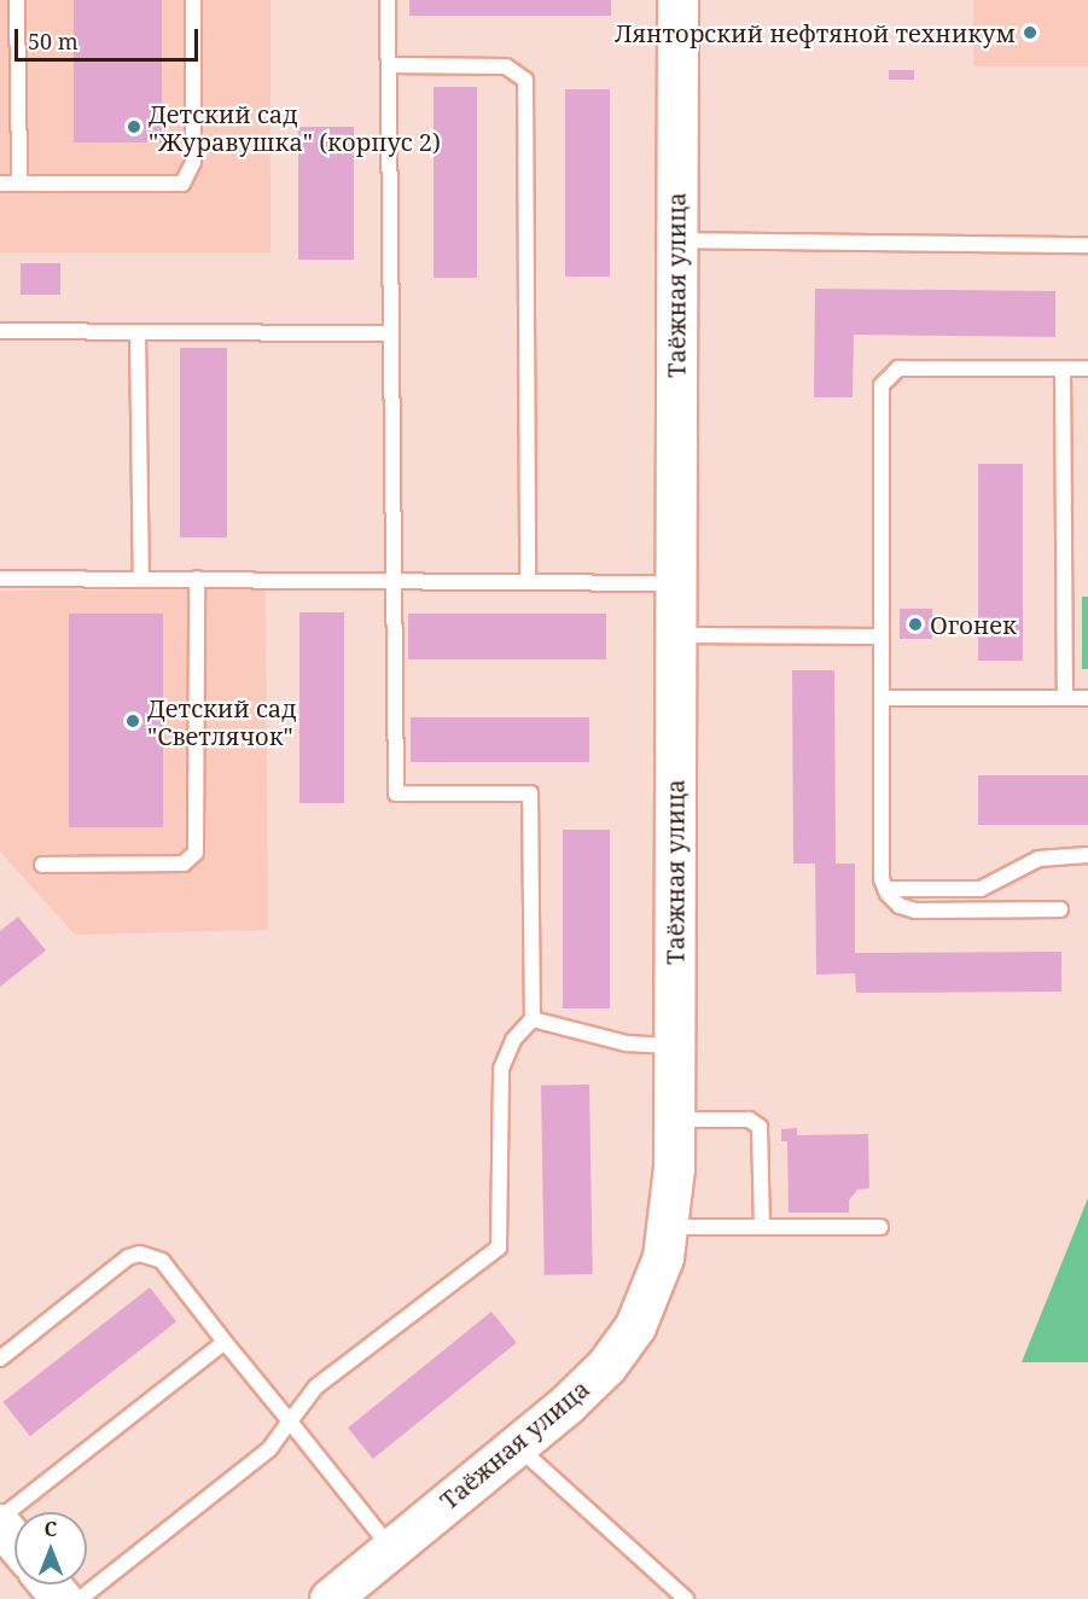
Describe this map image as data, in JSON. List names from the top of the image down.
{
  "streets": {
    "street": ["Таёжная улица"]
  },
  "places": [
    "Лянторский нефтяной техникум",
    "Детский сад \"Журавушка\" (корпус 2)",
    "Огонек",
    "Детский сад \"Светлячок\""
  ],
  "scale_bar": "50 m",
  "north": "top"
}
